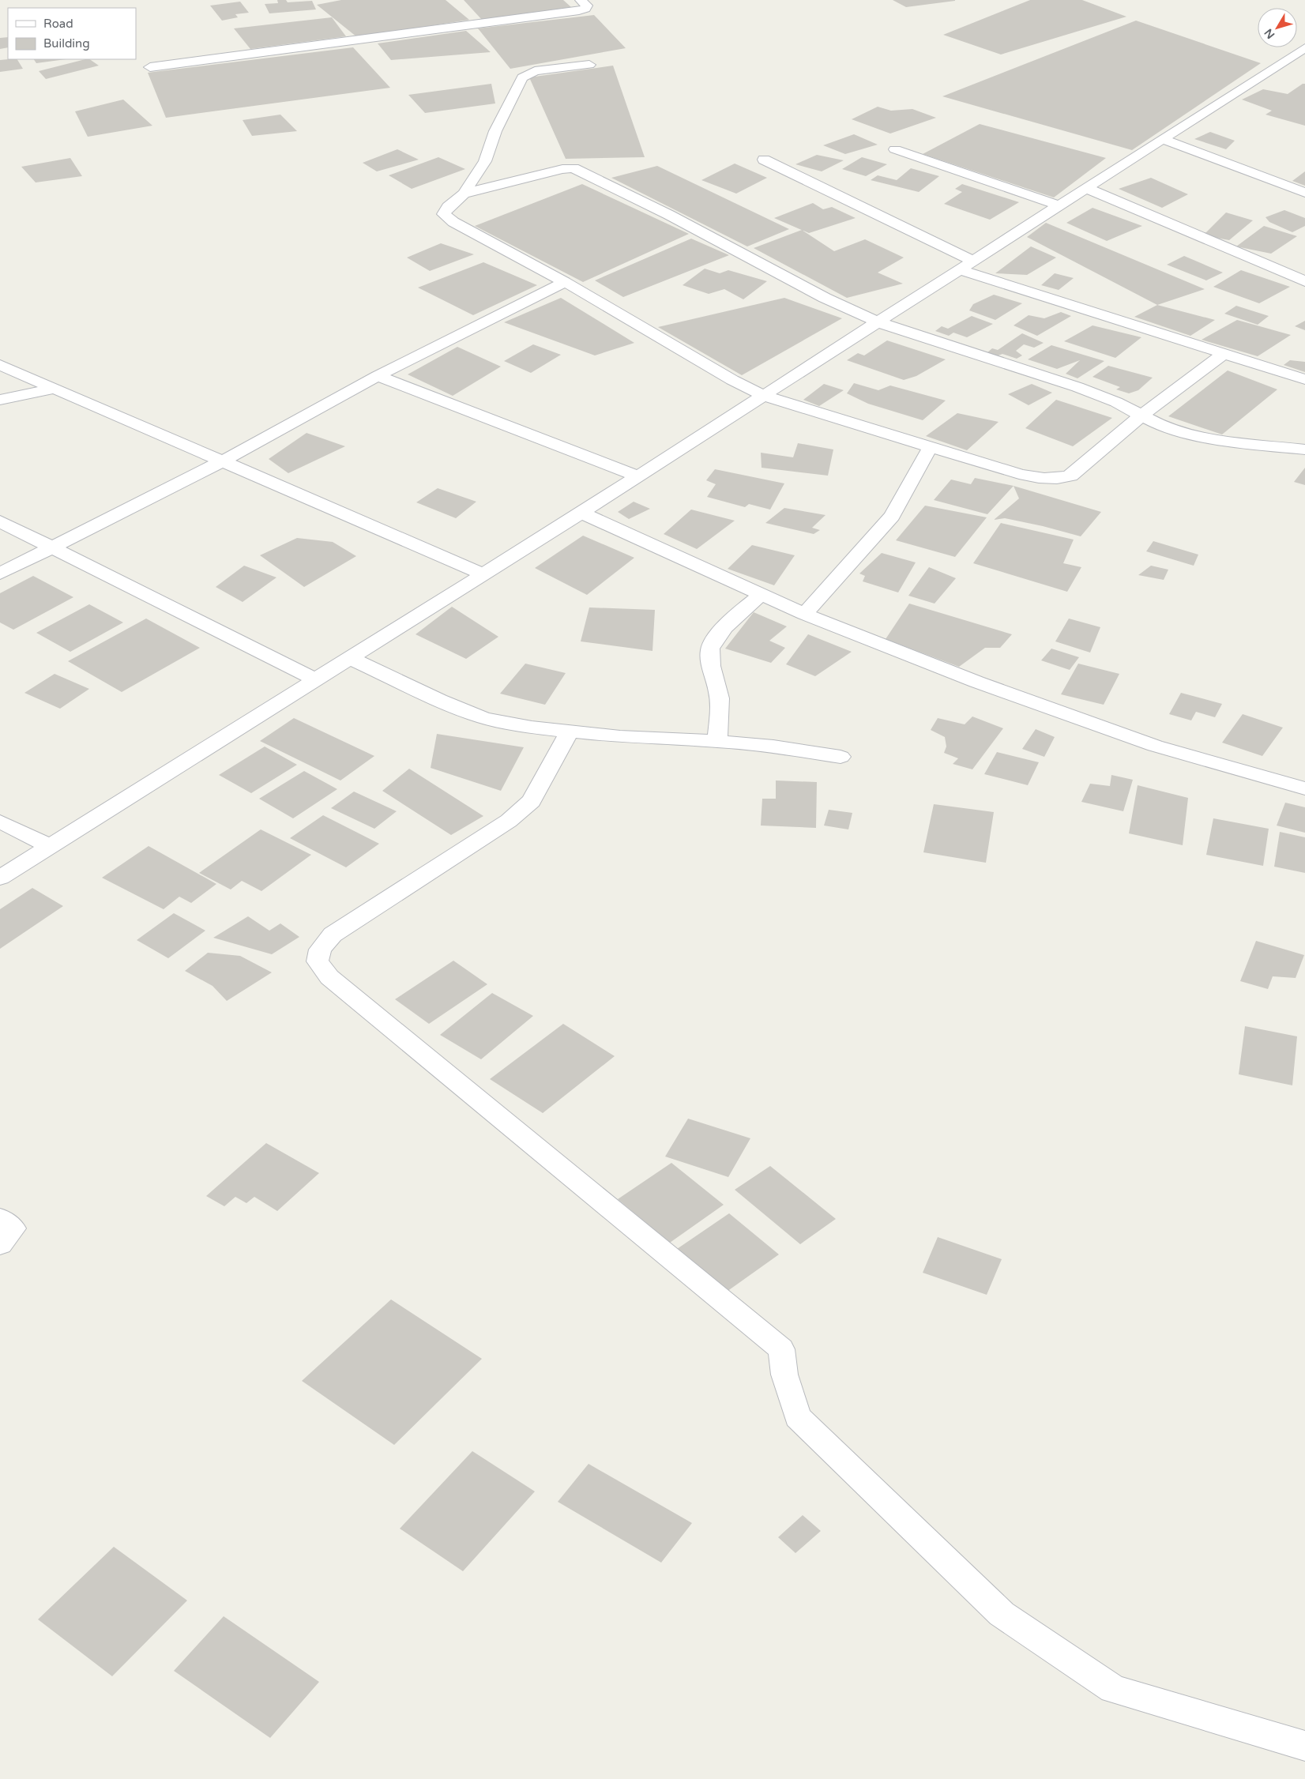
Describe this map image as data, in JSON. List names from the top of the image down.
{
  "legend": ["Road", "Building"],
  "north": "bottom left"
}
